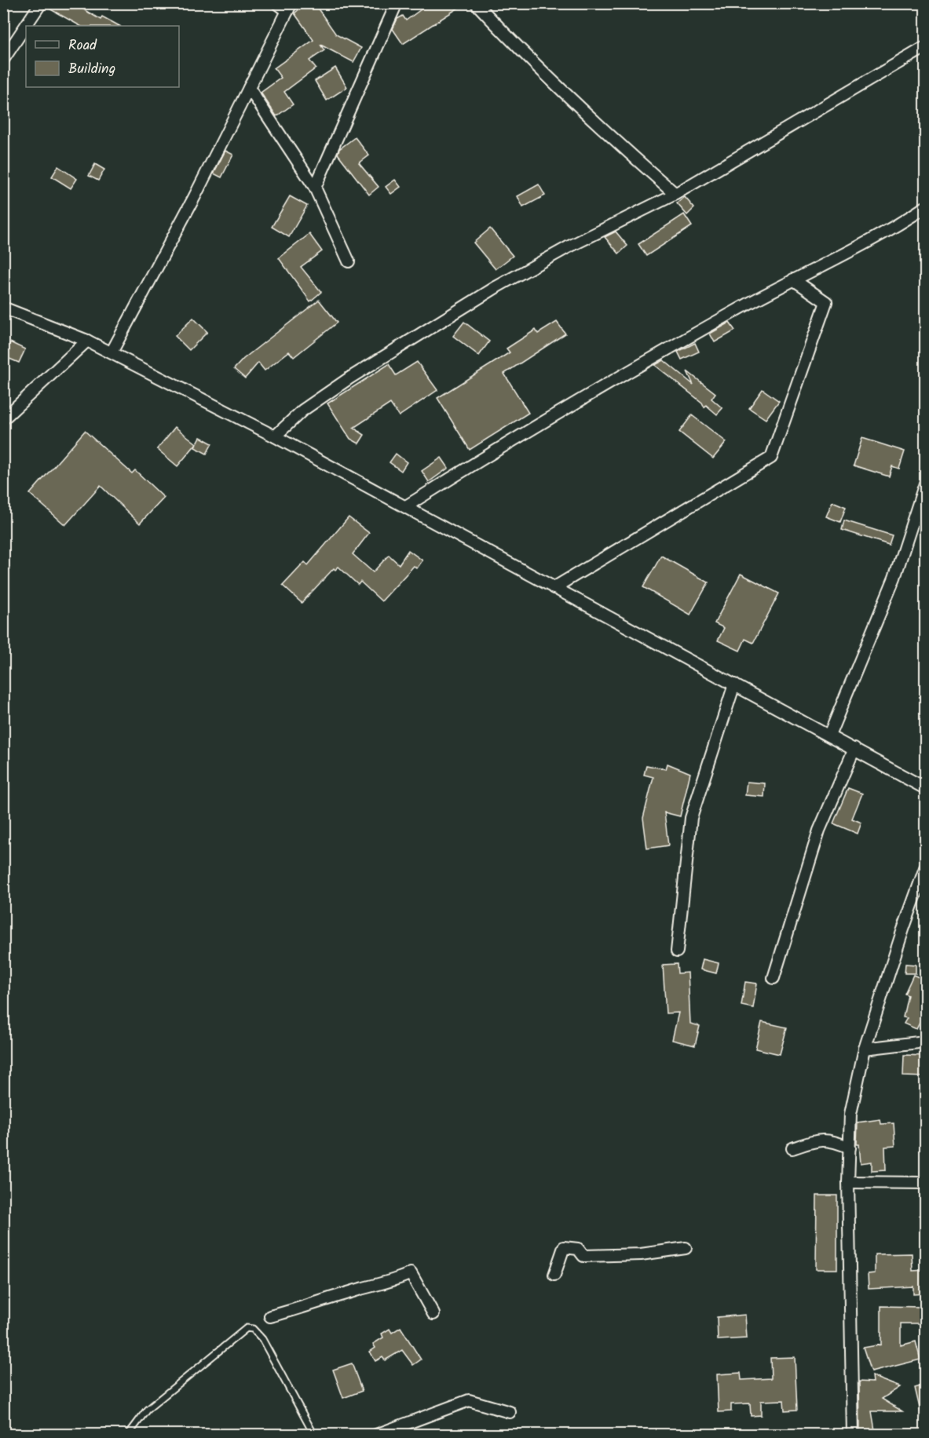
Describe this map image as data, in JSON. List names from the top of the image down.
{
  "legend": ["Road", "Building"]
}
